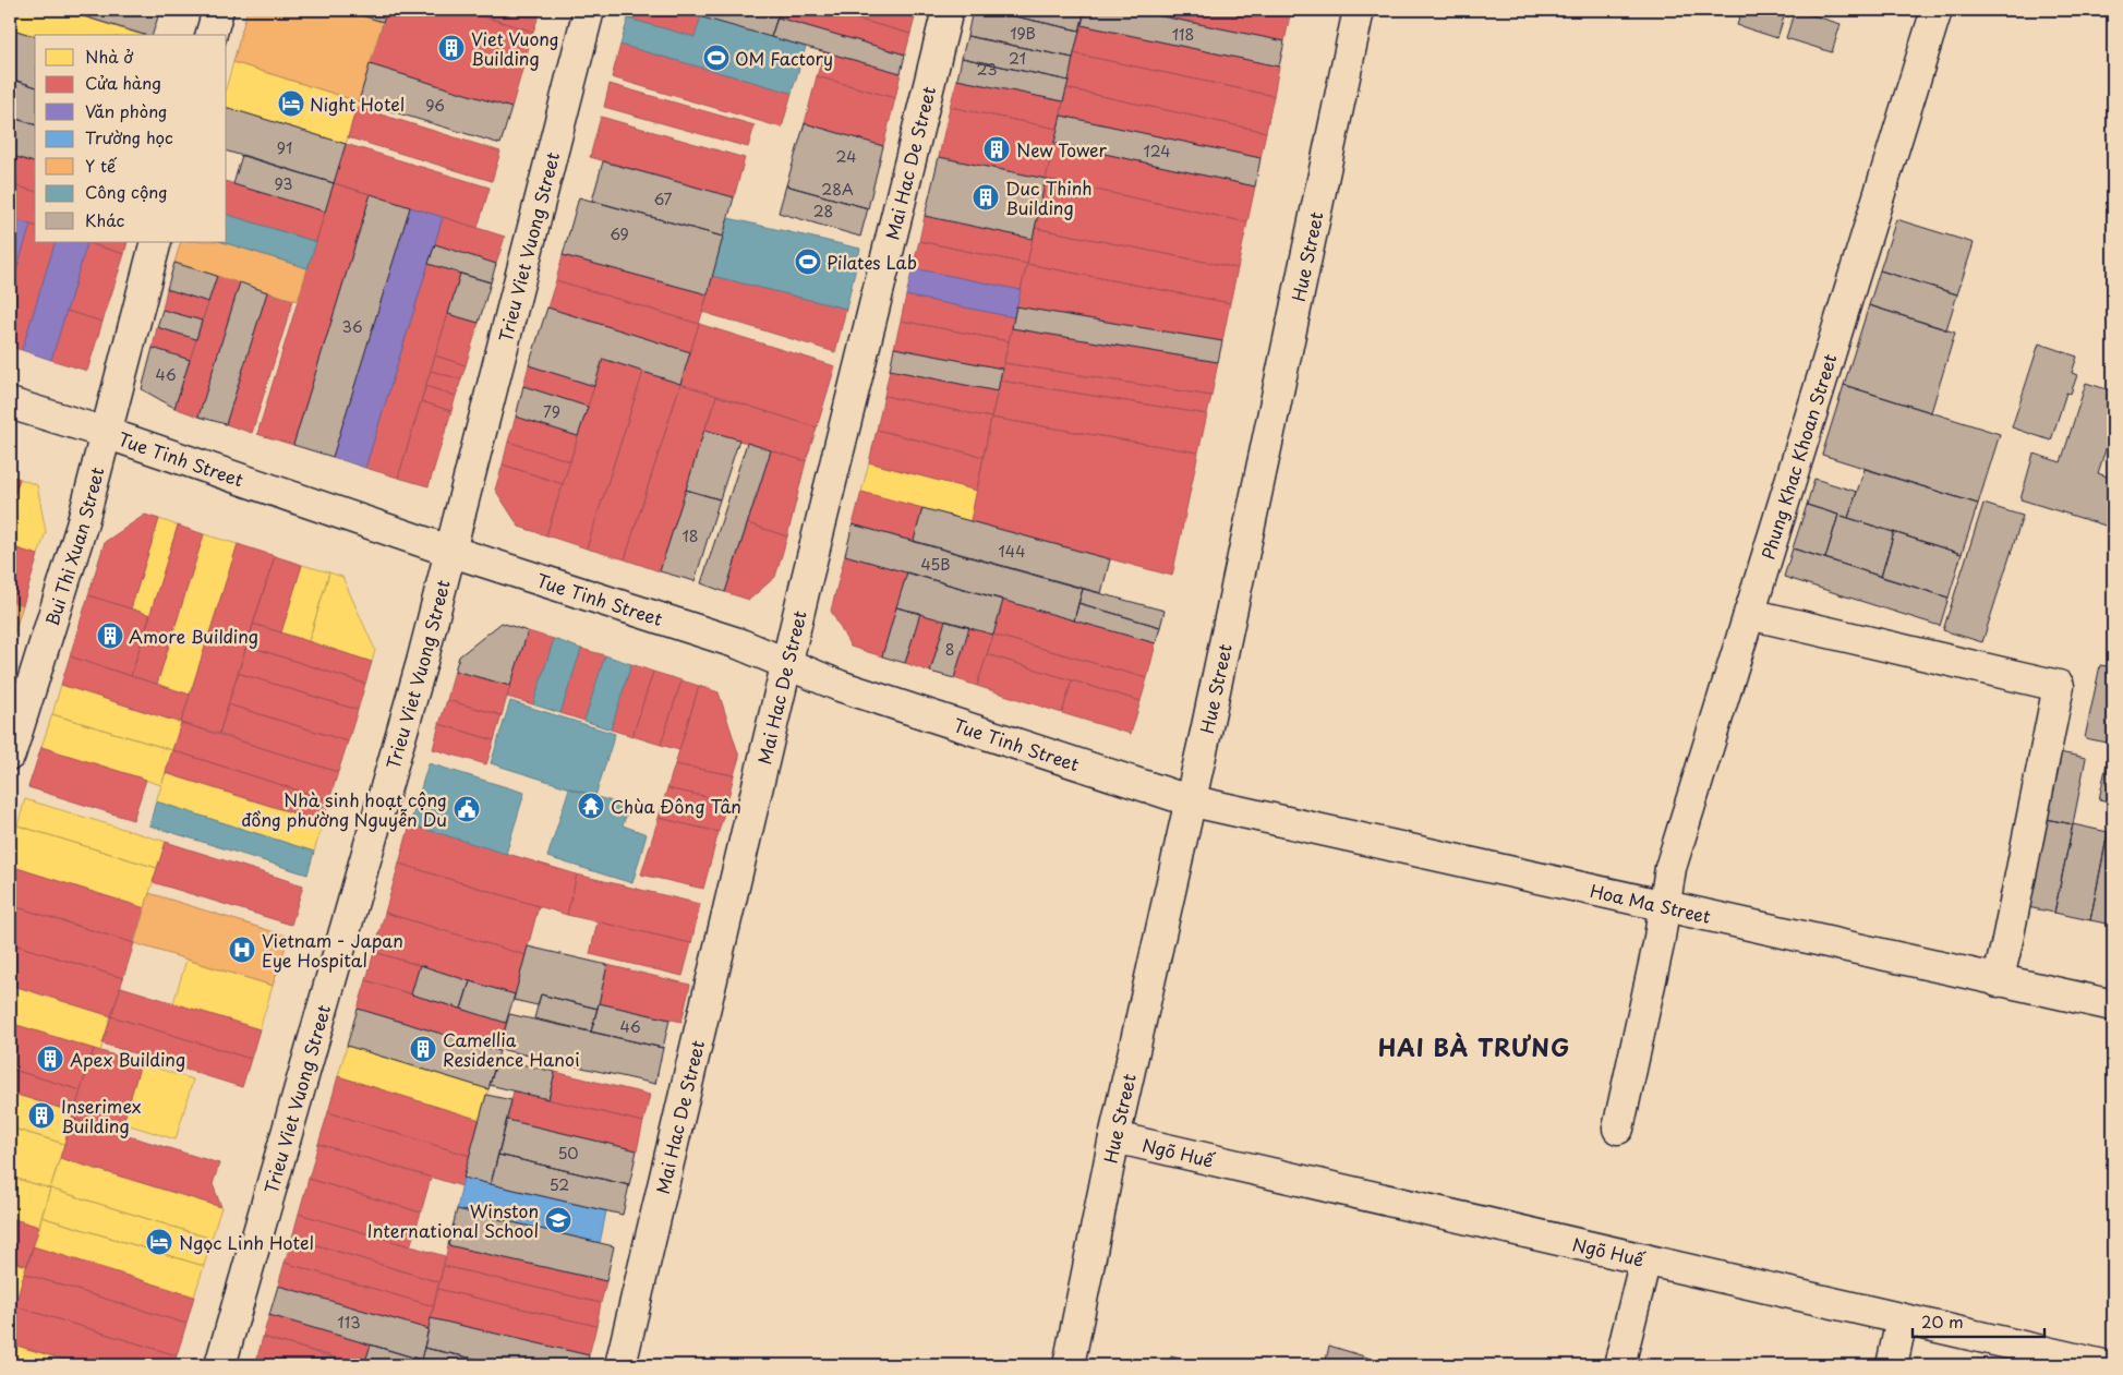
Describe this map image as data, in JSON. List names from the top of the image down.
{
  "streets": {
    "street": [
      "Mai Hac De Street",
      "Trieu Viet Vuong Street",
      "Hue Street",
      "Phung Khac Khoan Street",
      "Tue Tinh Street",
      "Bui Thi Xuan Street",
      "Hoa Ma Street",
      "Ngõ Huế"
    ]
  },
  "crossings": [
    ["Mai Hac De Street", "Tue Tinh Street"],
    ["Trieu Viet Vuong Street", "Tue Tinh Street"],
    ["Hue Street", "Tue Tinh Street"],
    ["Hue Street", "Hoa Ma Street"],
    ["Hue Street", "Ngõ Huế"],
    ["Phung Khac Khoan Street", "Hoa Ma Street"],
    ["Tue Tinh Street", "Bui Thi Xuan Street"],
    ["Tue Tinh Street", "Hoa Ma Street"]
  ],
  "districts": ["HAI BÀ TRƯNG"],
  "places": {
    "building": [
      "Viet Vuong Building",
      "New Tower",
      "Duc Thinh Building",
      "Amore Building",
      "Camellia Residence Hanoi",
      "Apex Building",
      "Inserimex Building"
    ],
    "sports": ["OM Factory", "Pilates Lab"],
    "hotel": ["Night Hotel", "Ngọc Linh Hotel"],
    "temple": ["Chùa Đông Tân"],
    "public building": ["Nhà sinh hoạt cộng đồng phường Nguyễn Du"],
    "hospital": ["Vietnam - Japan Eye Hospital"],
    "school or university": ["Winston International School"]
  },
  "house_numbers": [
    "19B",
    "118",
    "21",
    "23",
    "96",
    "91",
    "124",
    "24",
    "93",
    "28A",
    "67",
    "28",
    "69",
    "36",
    "46",
    "79",
    "18",
    "144",
    "45B",
    "8",
    "46",
    "50",
    "52",
    "113"
  ],
  "legend": [
    "Nhà ở",
    "Cửa hàng",
    "Văn phòng",
    "Trường học",
    "Y tế",
    "Công cộng",
    "Khác"
  ],
  "scale_bar": "20 m"
}
